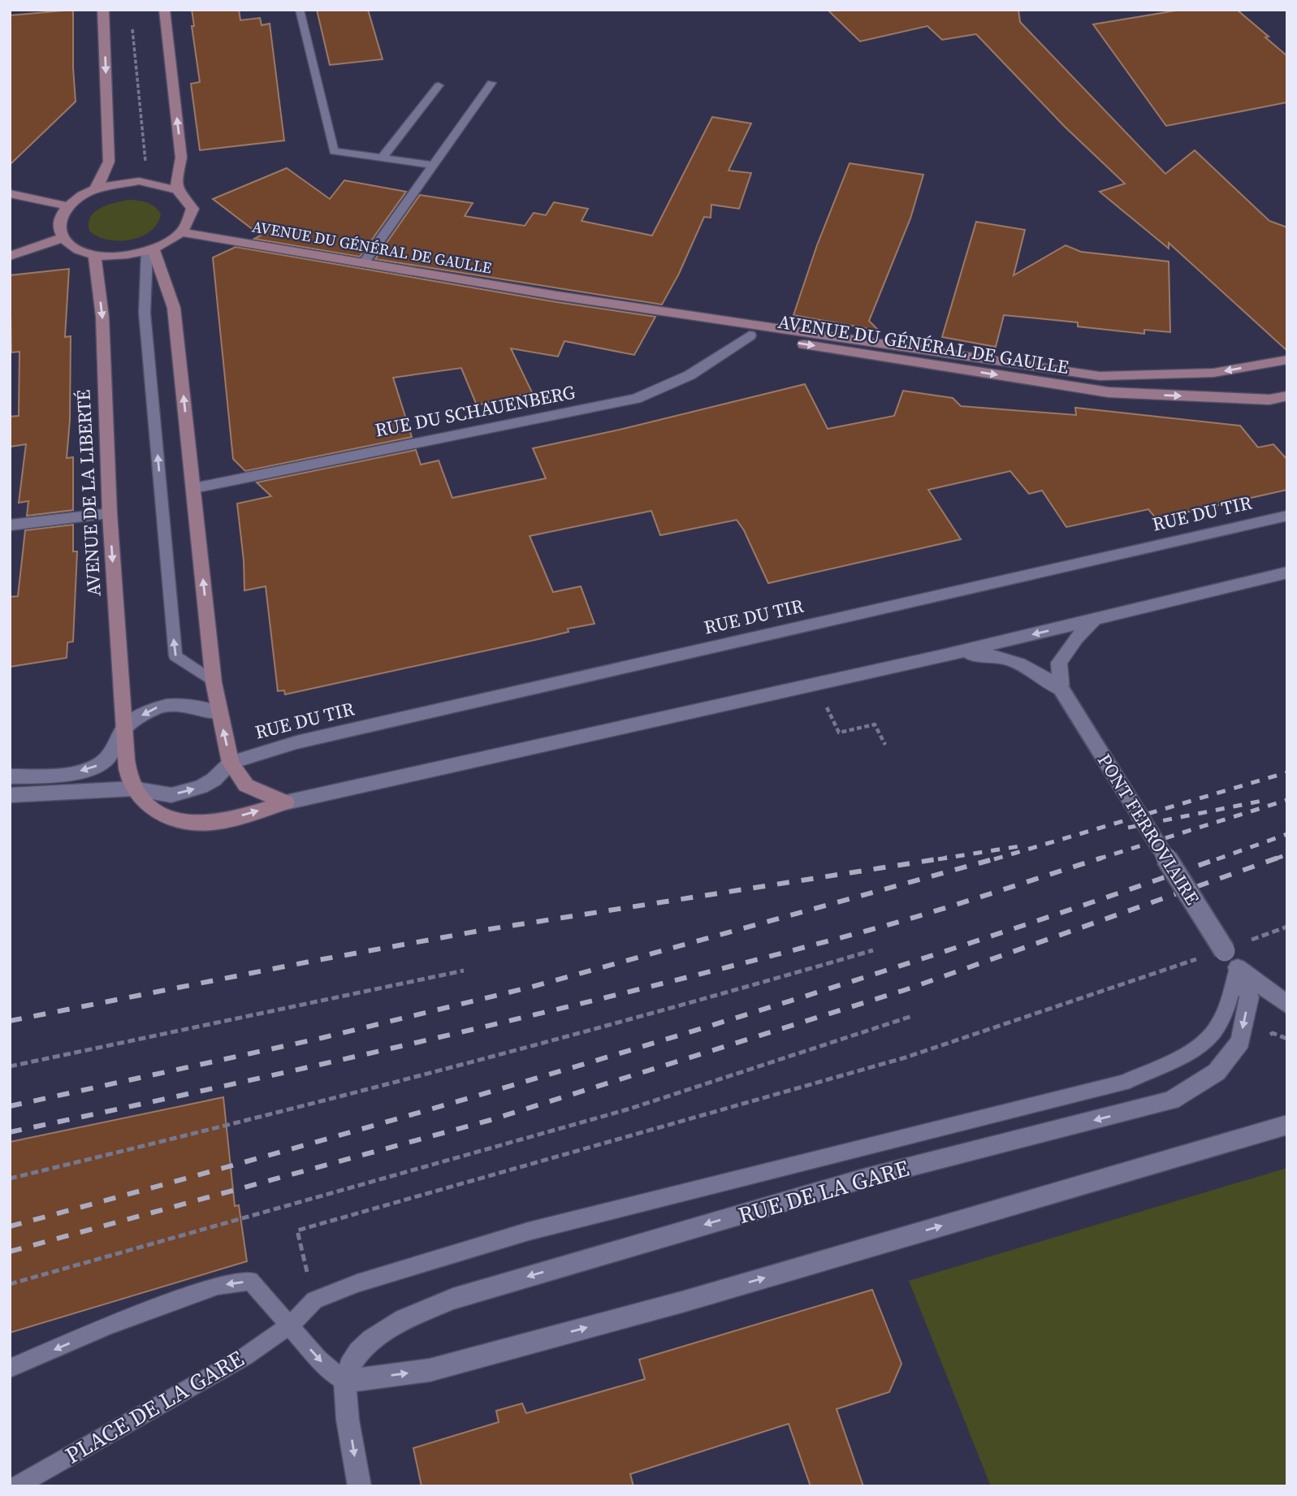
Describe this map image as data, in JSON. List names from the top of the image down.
{
  "streets": {
    "main road": ["AVENUE DU GÉNÉRAL DE GAULLE", "AVENUE DE LA LIBERTÉ"],
    "street": [
      "RUE DU SCHAUENBERG",
      "RUE DU TIR",
      "PONT FERROVIAIRE",
      "RUE DE LA GARE"
    ],
    "lane": ["PLACE DE LA GARE"]
  },
  "crossings": [
    ["AVENUE DU GÉNÉRAL DE GAULLE", "RUE DU SCHAUENBERG"],
    ["AVENUE DE LA LIBERTÉ", "RUE DU TIR"],
    ["PONT FERROVIAIRE", "RUE DE LA GARE"],
    ["RUE DE LA GARE", "PLACE DE LA GARE"]
  ]
}
